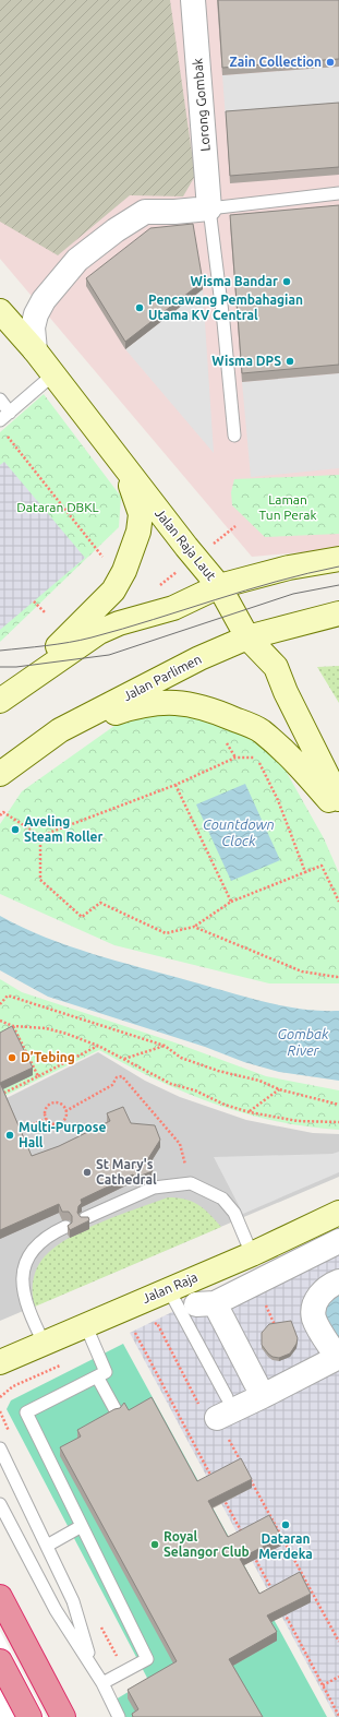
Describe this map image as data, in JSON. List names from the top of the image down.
{
  "streets": {
    "main road": ["Jalan Raja Laut", "Jalan Parlimen", "Jalan Raja"],
    "street": ["Lorong Gombak"]
  },
  "crossings": [
    ["Jalan Raja Laut", "Jalan Parlimen"]
  ],
  "water": ["Countdown Clock", "Gombak River"],
  "parks": ["Laman Tun Perak", "Dataran DBKL"],
  "places": [
    "Zain Collection",
    "Wisma Bandar",
    "Pencawang Pembahagian Utama KV Central",
    "Wisma DPS",
    "Aveling Steam Roller",
    "D’Tebing",
    "Multi-Purpose Hall",
    "St Mary's Cathedral",
    "Dataran Merdeka",
    "Royal Selangor Club"
  ]
}
